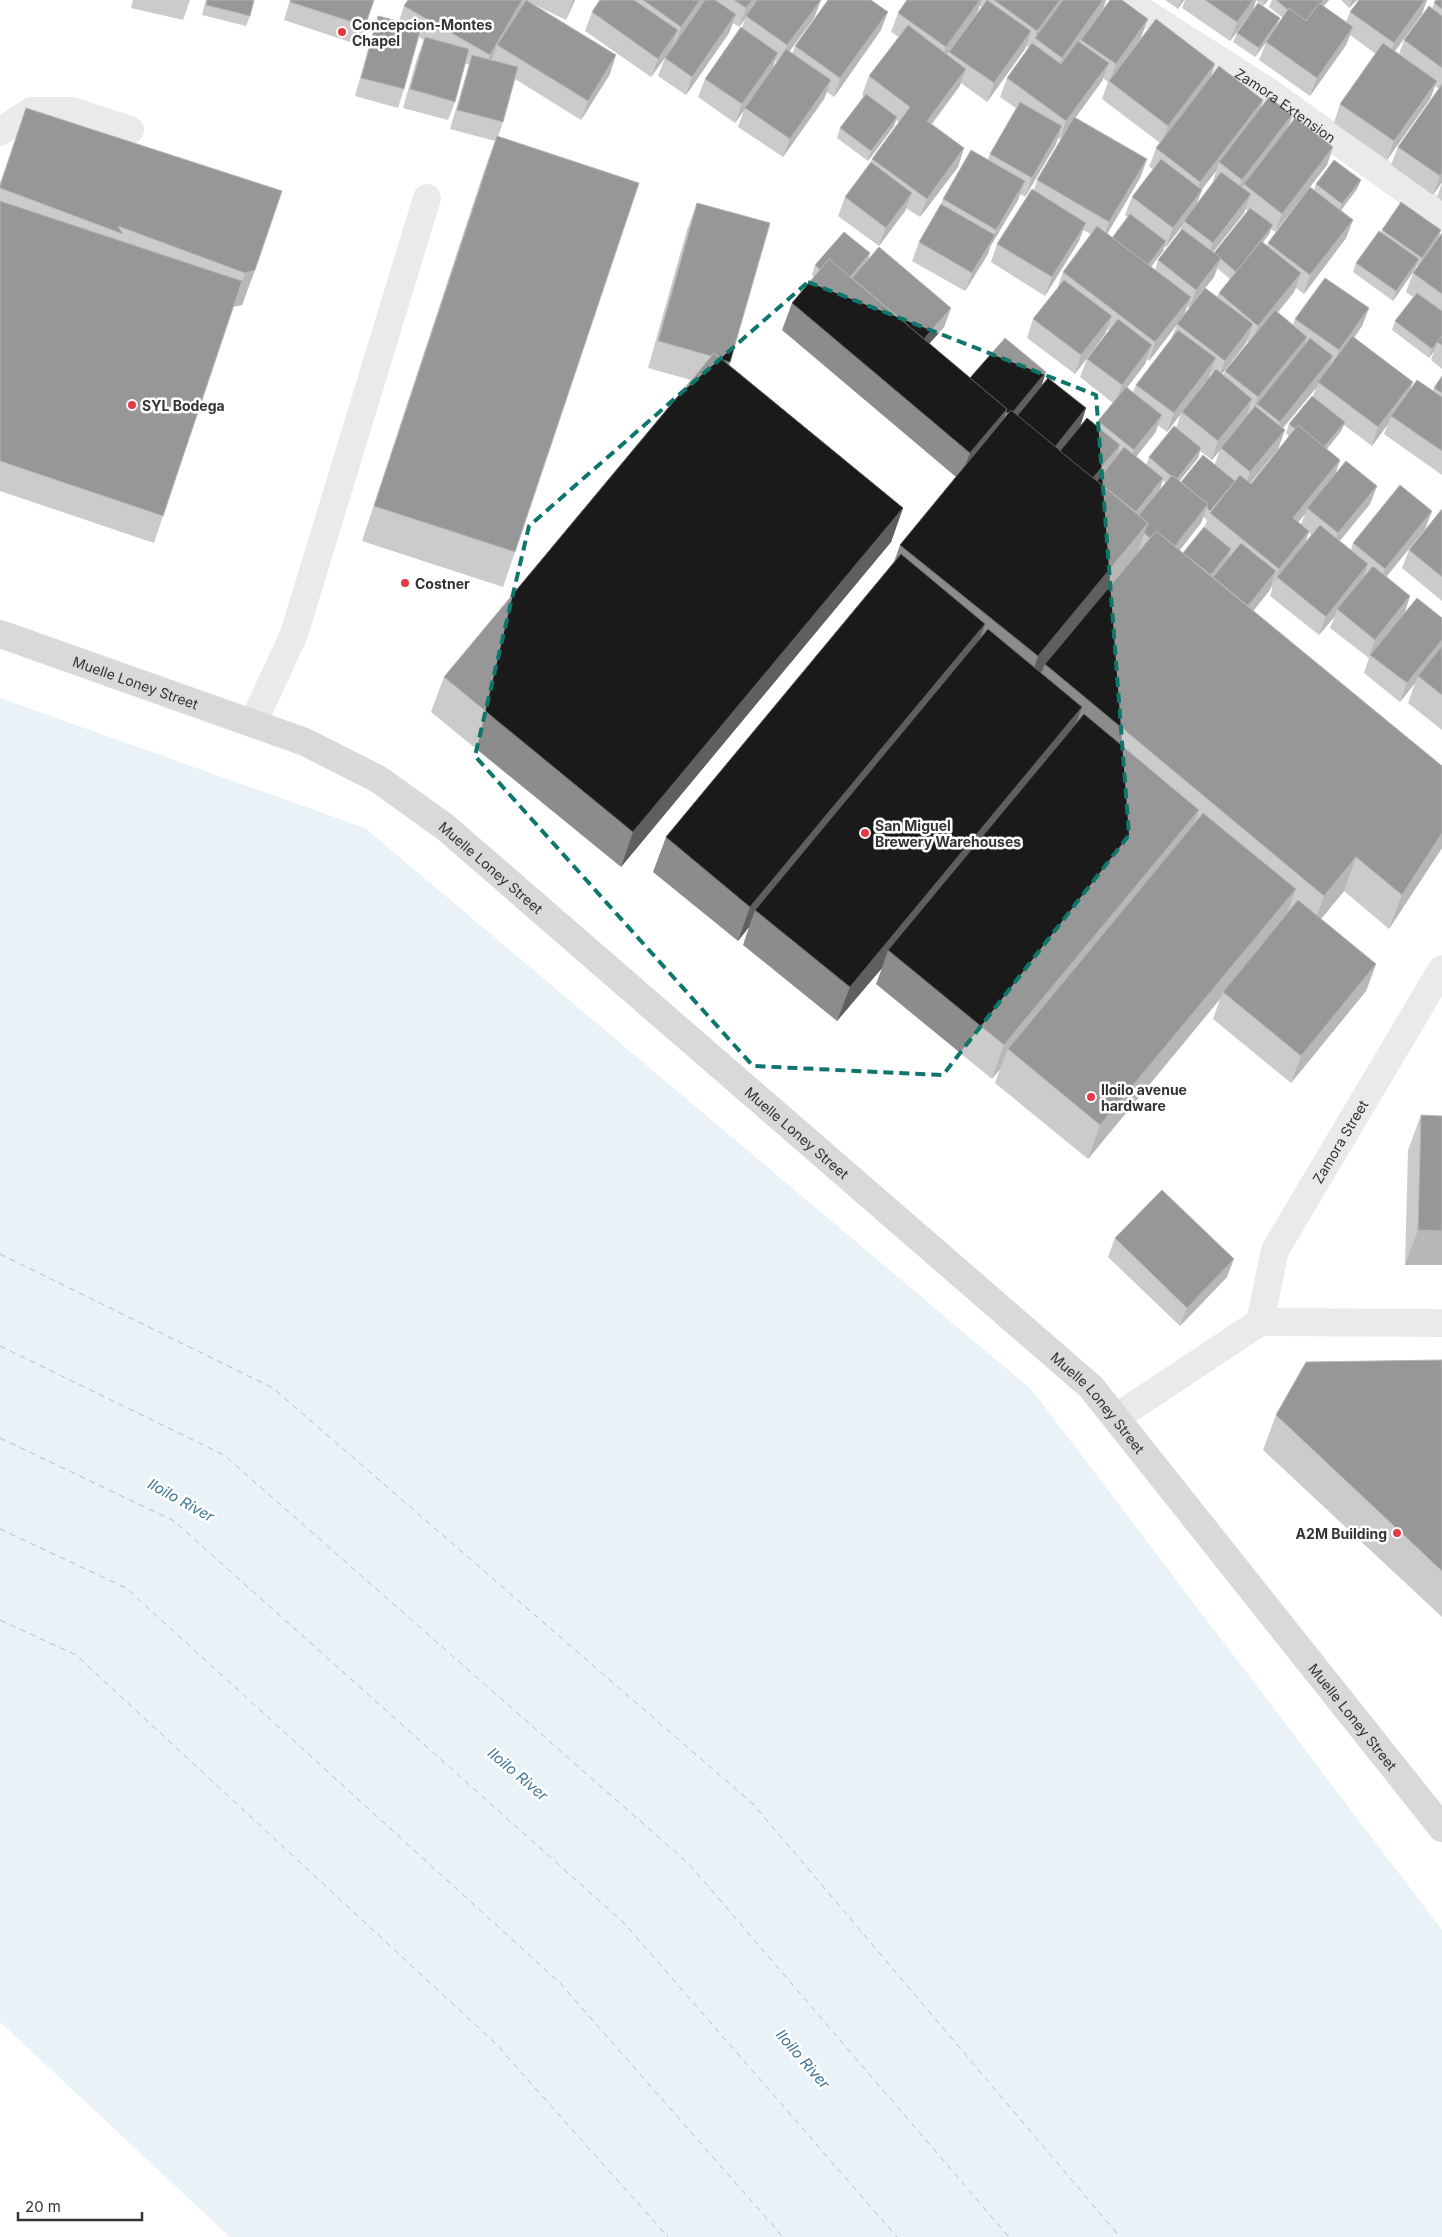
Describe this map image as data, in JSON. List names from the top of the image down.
{
  "streets": {
    "main road": ["Muelle Loney Street"],
    "street": ["Zamora Extension", "Zamora Street"]
  },
  "water": ["Iloilo River"],
  "places": [
    "Concepcion-Montes Chapel",
    "SYL Bodega",
    "Costner",
    "San Miguel Brewery Warehouses",
    "Iloilo avenue hardware",
    "A2M Building"
  ],
  "scale_bar": "20 m"
}
